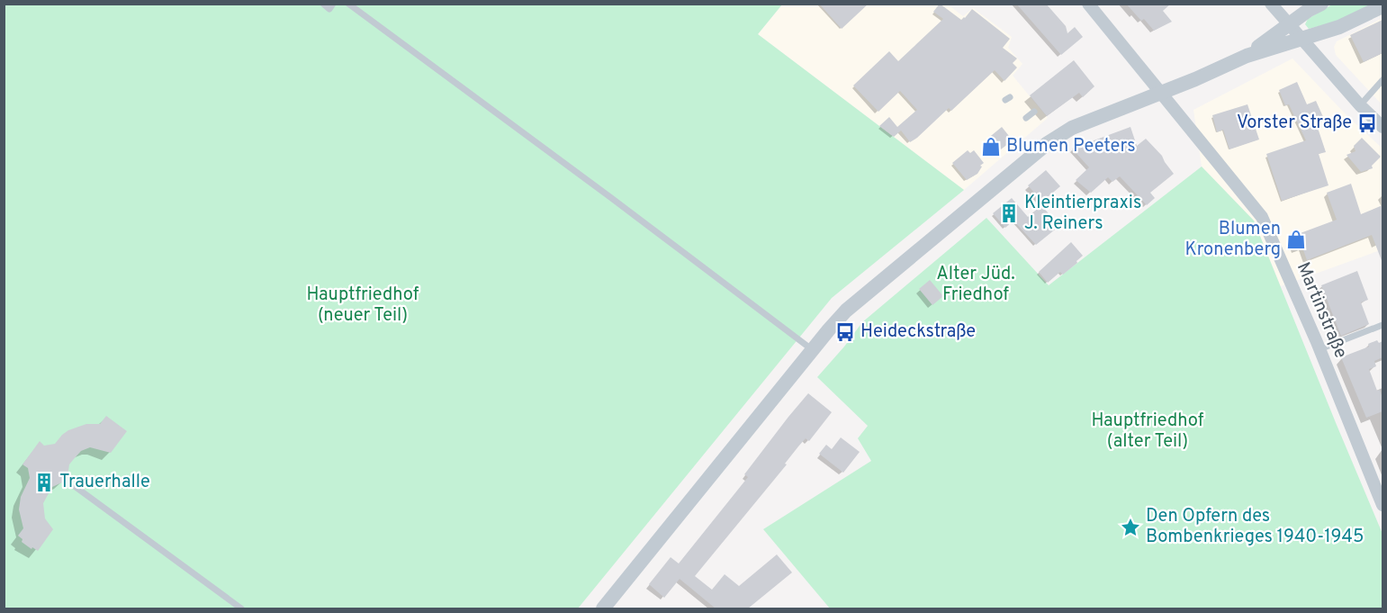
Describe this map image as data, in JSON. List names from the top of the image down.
{
  "streets": {
    "street": ["Martinstraße"]
  },
  "parks": ["Alter Jüd. Friedhof", "Hauptfriedhof (neuer Teil)", "Hauptfriedhof (alter Teil)"],
  "places": {
    "bus stop": ["Vorster Straße", "Heideckstraße"],
    "shop": ["Blumen Peeters", "Blumen Kronenberg"],
    "building": ["Kleintierpraxis J. Reiners", "Trauerhalle"],
    "place": ["Den Opfern des Bombenkrieges 1940-1945"]
  }
}
